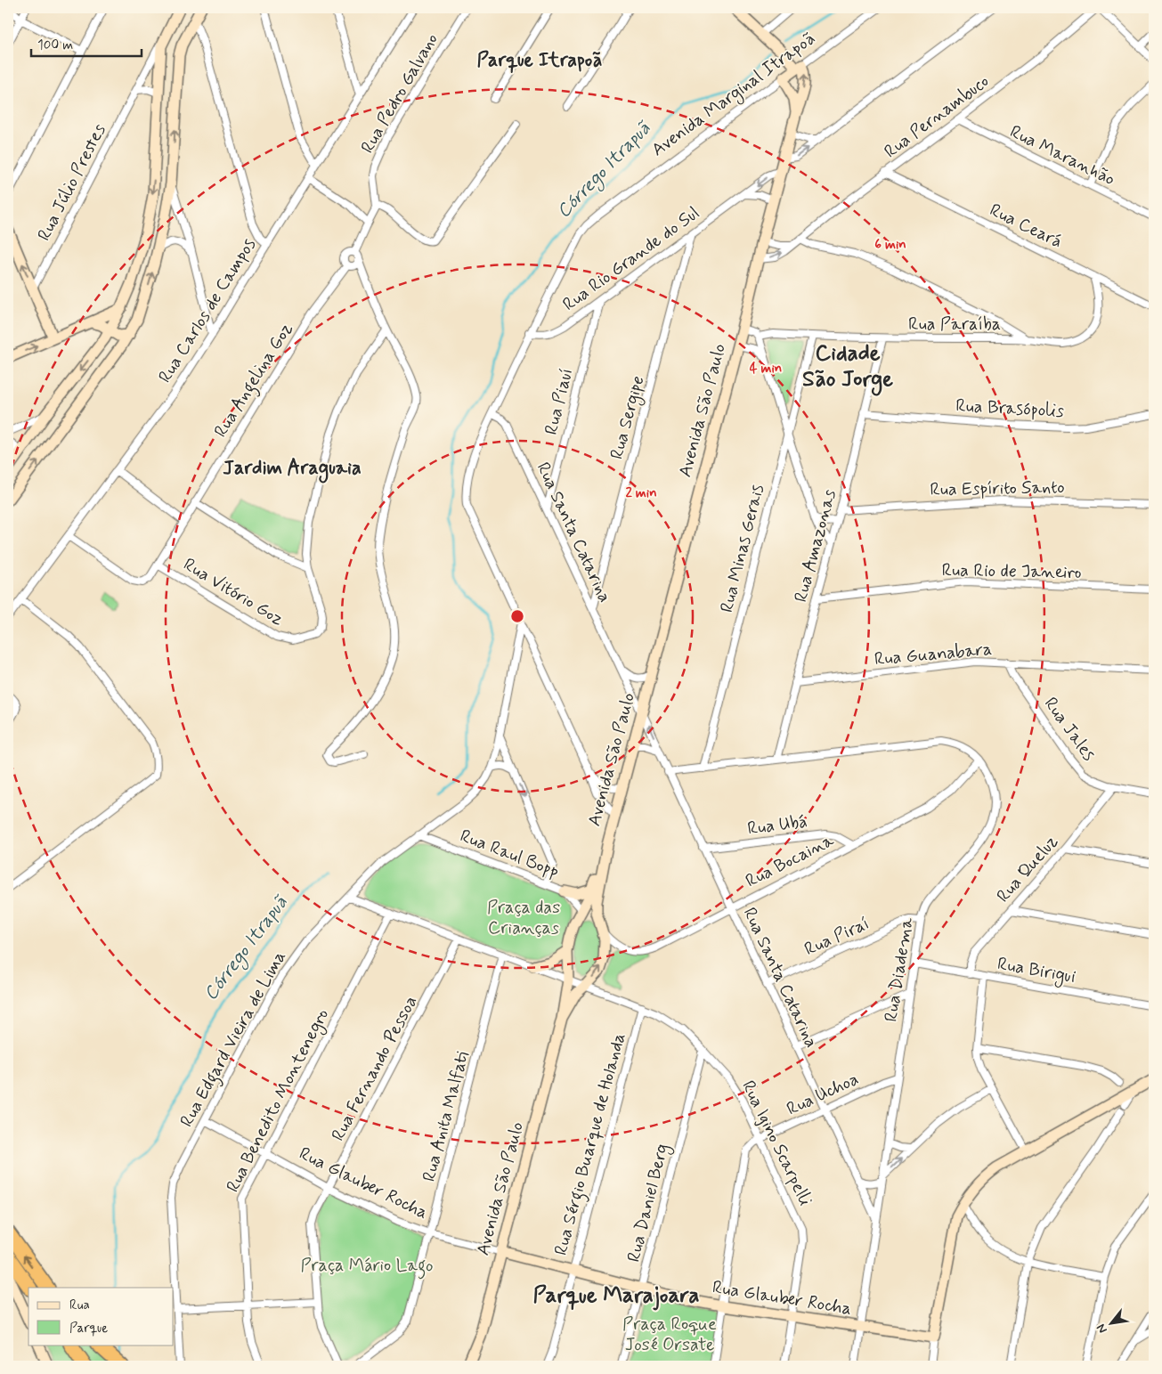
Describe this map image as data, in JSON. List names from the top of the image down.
{
  "streets": {
    "street": [
      "Rua Pedro Galvano",
      "Avenida Marginal Itrapoã",
      "Rua Pernambuco",
      "Rua Maranhão",
      "Rua Júlio Prestes",
      "Rua Ceará",
      "Rua Rio Grande do Sul",
      "Rua Carlos de Campos",
      "Rua Paraíba",
      "Rua Angelina Goz",
      "Rua Piauí",
      "Rua Brasópolis",
      "Avenida São Paulo",
      "Rua Sergipe",
      "Rua Espírito Santo",
      "Rua Santa Catarina",
      "Rua Amazonas",
      "Rua Minas Gerais",
      "Rua Rio de Janeiro",
      "Rua Vitório Goz",
      "Rua Guanabara",
      "Rua Jales",
      "Rua Ubá",
      "Rua Raul Bopp",
      "Rua Bocaina",
      "Rua Queluz",
      "Rua Piraí",
      "Rua Diadema",
      "Rua Birigui",
      "Rua Edgard Vieira de Lima",
      "Rua Fernando Pessoa",
      "Rua Uchoa",
      "Rua Benedito Montenegro",
      "Rua Anita Malfati",
      "Rua Igino Scarpelli",
      "Rua Sérgio Buarque de Holanda",
      "Rua Glauber Rocha",
      "Rua Daniel Berg"
    ]
  },
  "crossings": [
    ["Avenida Marginal Itrapoã", "Rua Rio Grande do Sul"],
    ["Avenida Marginal Itrapoã", "Avenida São Paulo"],
    ["Avenida Marginal Itrapoã", "Rua Santa Catarina"],
    ["Avenida Marginal Itrapoã", "Rua Edgard Vieira de Lima"],
    ["Rua Pernambuco", "Rua Maranhão"],
    ["Rua Pernambuco", "Rua Ceará"],
    ["Rua Pernambuco", "Avenida São Paulo"],
    ["Rua Ceará", "Rua Paraíba"],
    ["Rua Rio Grande do Sul", "Rua Piauí"],
    ["Rua Rio Grande do Sul", "Avenida São Paulo"],
    ["Rua Rio Grande do Sul", "Rua Sergipe"],
    ["Rua Carlos de Campos", "Rua Angelina Goz"],
    ["Rua Paraíba", "Rua Amazonas"],
    ["Rua Paraíba", "Rua Minas Gerais"],
    ["Rua Angelina Goz", "Rua Vitório Goz"],
    ["Rua Piauí", "Rua Santa Catarina"],
    ["Rua Brasópolis", "Rua Amazonas"],
    ["Avenida São Paulo", "Rua Santa Catarina"],
    ["Avenida São Paulo", "Rua Raul Bopp"],
    ["Avenida São Paulo", "Rua Bocaina"],
    ["Avenida São Paulo", "Rua Igino Scarpelli"],
    ["Avenida São Paulo", "Rua Glauber Rocha"],
    ["Rua Sergipe", "Rua Santa Catarina"],
    ["Rua Espírito Santo", "Rua Amazonas"],
    ["Rua Santa Catarina", "Rua Ubá"],
    ["Rua Santa Catarina", "Rua Bocaina"],
    ["Rua Santa Catarina", "Rua Piraí"],
    ["Rua Santa Catarina", "Rua Diadema"],
    ["Rua Santa Catarina", "Rua Uchoa"],
    ["Rua Amazonas", "Rua Rio de Janeiro"],
    ["Rua Amazonas", "Rua Guanabara"],
    ["Rua Amazonas", "Rua Diadema"],
    ["Rua Minas Gerais", "Rua Diadema"],
    ["Rua Guanabara", "Rua Jales"],
    ["Rua Jales", "Rua Queluz"],
    ["Rua Ubá", "Rua Bocaina"],
    ["Rua Raul Bopp", "Rua Edgard Vieira de Lima"],
    ["Rua Bocaina", "Rua Diadema"],
    ["Rua Queluz", "Rua Birigui"],
    ["Rua Piraí", "Rua Diadema"],
    ["Rua Diadema", "Rua Birigui"],
    ["Rua Diadema", "Rua Uchoa"],
    ["Rua Diadema", "Rua Glauber Rocha"],
    ["Rua Edgard Vieira de Lima", "Rua Igino Scarpelli"],
    ["Rua Edgard Vieira de Lima", "Rua Glauber Rocha"],
    ["Rua Fernando Pessoa", "Rua Igino Scarpelli"],
    ["Rua Fernando Pessoa", "Rua Glauber Rocha"],
    ["Rua Uchoa", "Rua Igino Scarpelli"],
    ["Rua Uchoa", "Rua Glauber Rocha"],
    ["Rua Benedito Montenegro", "Rua Igino Scarpelli"],
    ["Rua Benedito Montenegro", "Rua Glauber Rocha"],
    ["Rua Anita Malfati", "Rua Igino Scarpelli"],
    ["Rua Anita Malfati", "Rua Glauber Rocha"],
    ["Rua Igino Scarpelli", "Rua Sérgio Buarque de Holanda"],
    ["Rua Igino Scarpelli", "Rua Glauber Rocha"],
    ["Rua Igino Scarpelli", "Rua Daniel Berg"],
    ["Rua Sérgio Buarque de Holanda", "Rua Glauber Rocha"],
    ["Rua Glauber Rocha", "Rua Daniel Berg"]
  ],
  "districts": [
    "Parque Itrapoã",
    "Cidade São Jorge",
    "Jardim Araguaia",
    "Parque Marajoara"
  ],
  "water": ["Córrego Itrapuã"],
  "parks": ["Praça das Crianças", "Praça Mário Lago", "Praça Roque José Orsate"],
  "legend": ["Rua", "Parque"],
  "scale_bar": "100 m",
  "north": "bottom left",
  "rings": ["6 min", "4 min", "2 min"]
}
